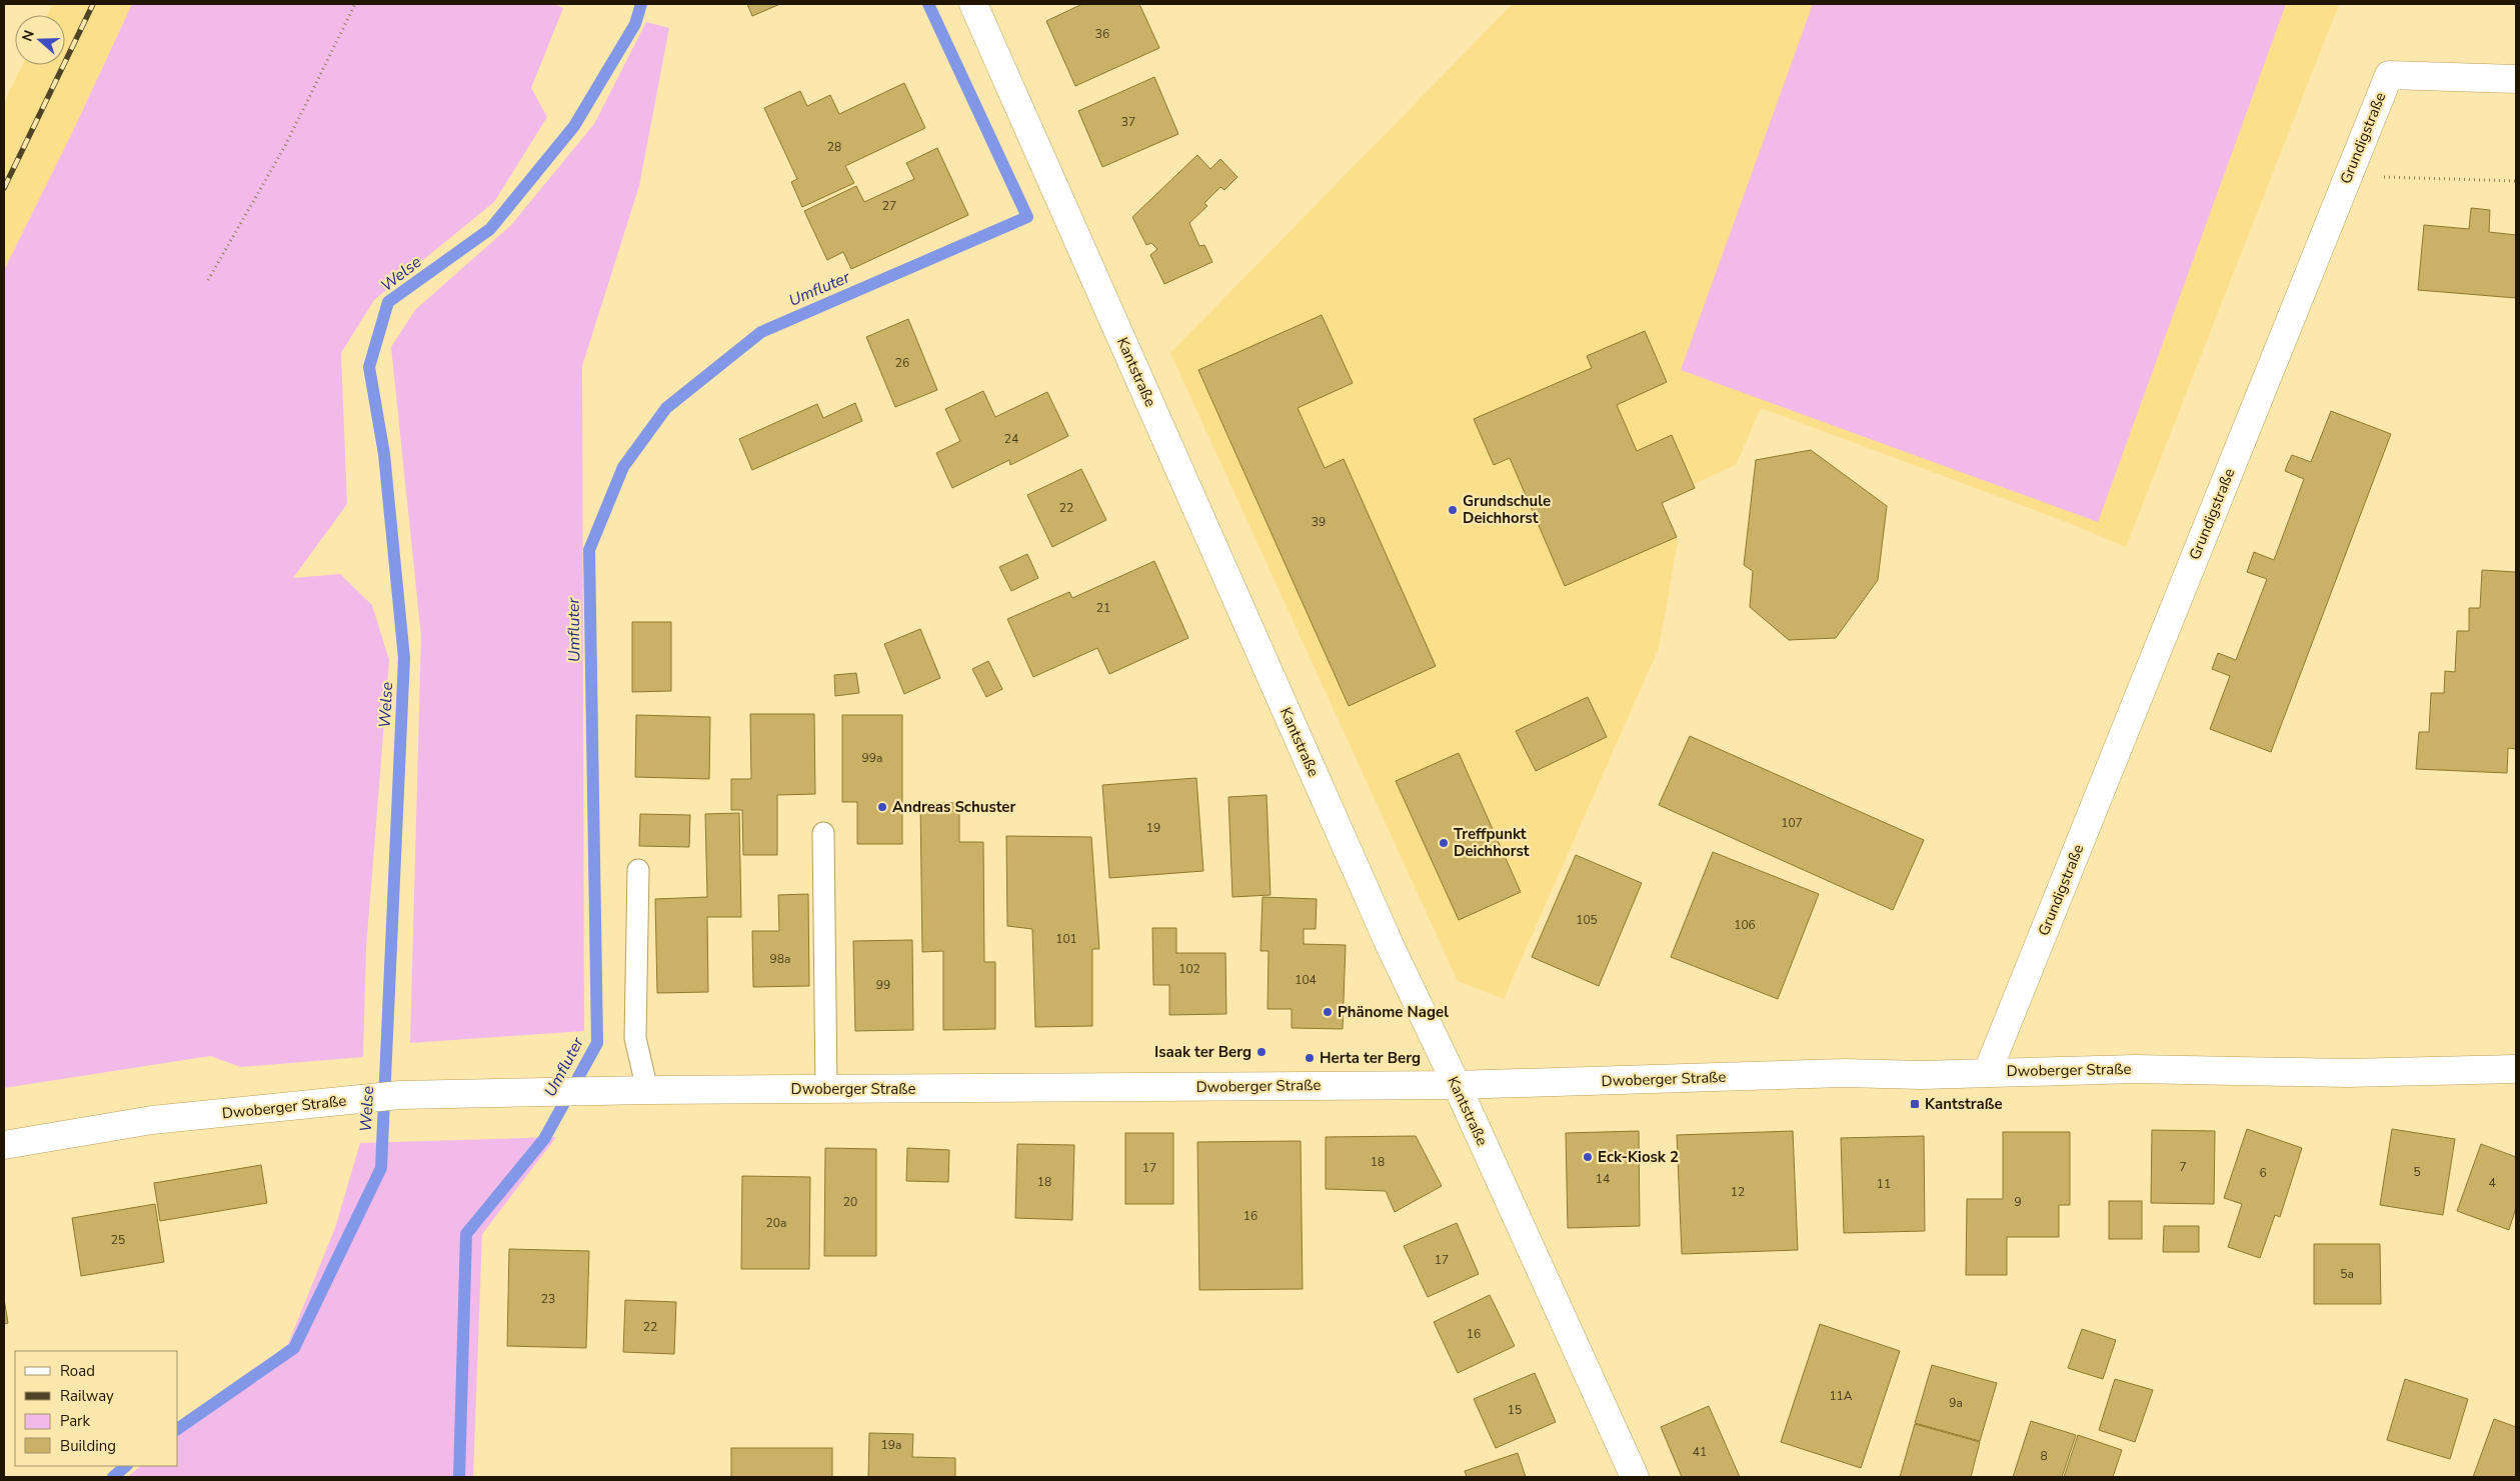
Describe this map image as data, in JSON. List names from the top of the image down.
{
  "streets": {
    "street": ["Grundigstraße", "Kantstraße", "Dwoberger Straße"]
  },
  "crossings": [
    ["Grundigstraße", "Dwoberger Straße"],
    ["Kantstraße", "Dwoberger Straße"]
  ],
  "water": ["Welse", "Umfluter"],
  "places": {
    "other": [
      "Grundschule Deichhorst",
      "Andreas Schuster",
      "Treffpunkt Deichhorst",
      "Phänome Nagel",
      "Isaak ter Berg",
      "Herta ter Berg",
      "Eck-Kiosk 2"
    ],
    "transit": ["Kantstraße"]
  },
  "house_numbers": [
    "36",
    "37",
    "28",
    "27",
    "26",
    "24",
    "22",
    "39",
    "21",
    "99a",
    "107",
    "19",
    "105",
    "106",
    "101",
    "98a",
    "102",
    "104",
    "99",
    "18",
    "7",
    "17",
    "5",
    "6",
    "14",
    "18",
    "4",
    "11",
    "12",
    "20",
    "9",
    "16",
    "20a",
    "25",
    "17",
    "5a",
    "23",
    "22",
    "16",
    "11A",
    "9a",
    "15",
    "19a",
    "41",
    "8"
  ],
  "legend": [
    "Road",
    "Railway",
    "Park",
    "Building"
  ],
  "north": "left"
}
